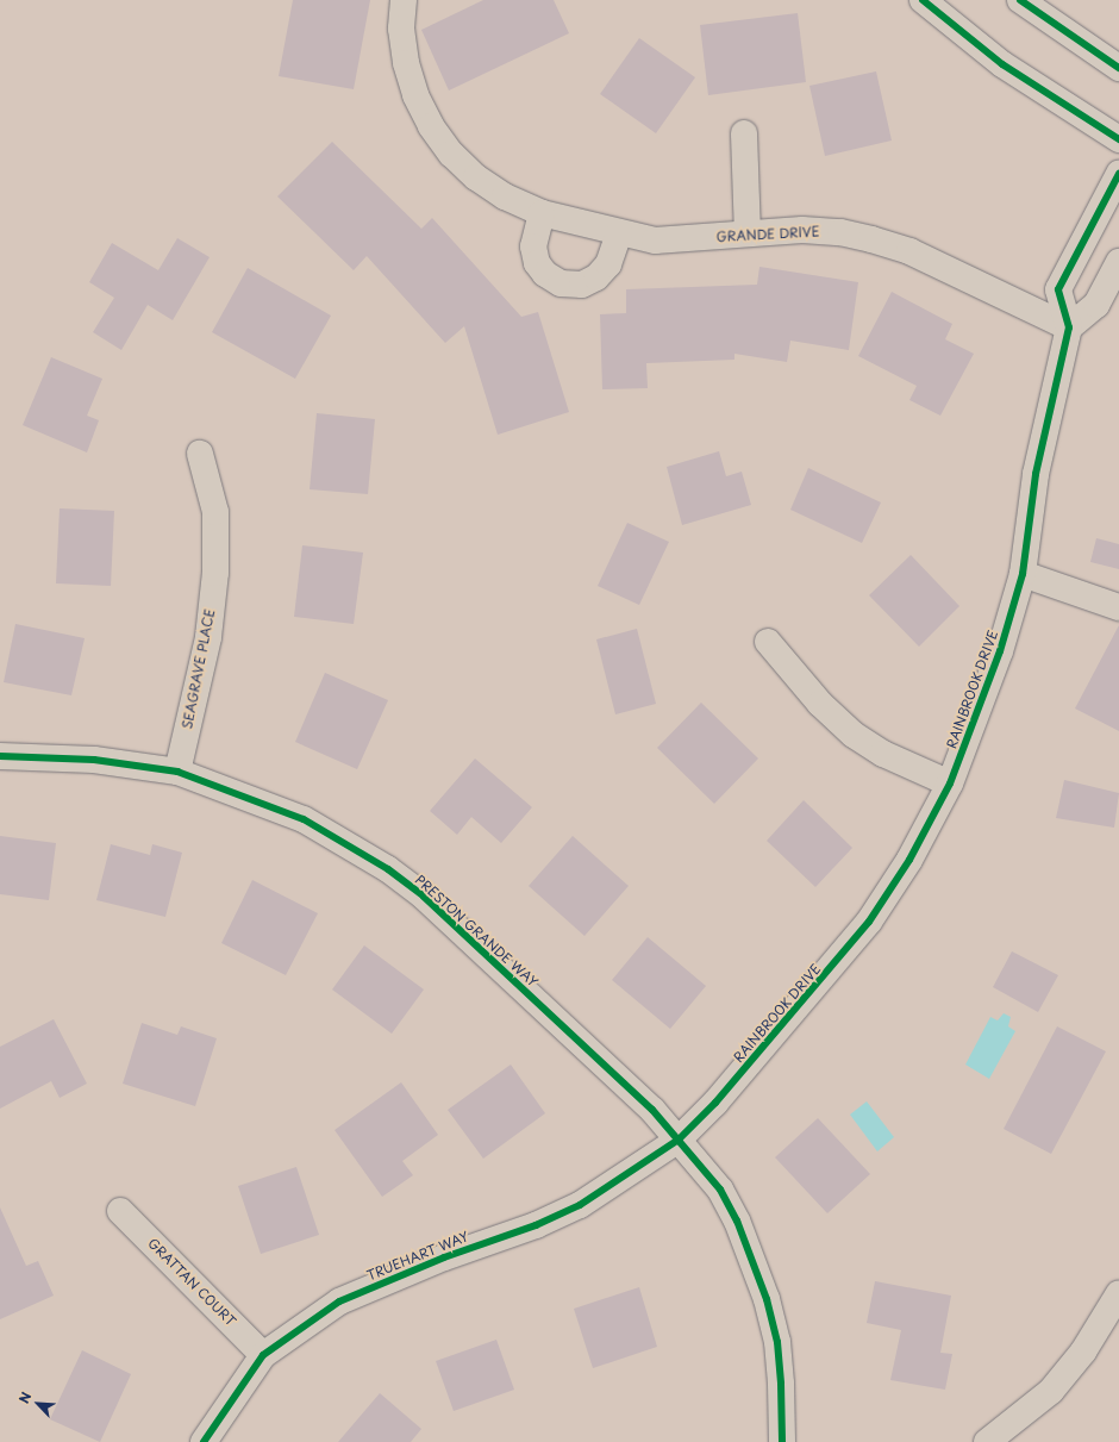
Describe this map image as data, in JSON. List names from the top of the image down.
{
  "streets": {
    "street": [
      "GRANDE DRIVE",
      "SEAGRAVE PLACE",
      "RAINBROOK DRIVE",
      "PRESTON GRANDE WAY",
      "TRUEHART WAY",
      "GRATTAN COURT"
    ]
  },
  "crossings": [
    ["GRANDE DRIVE", "RAINBROOK DRIVE"],
    ["SEAGRAVE PLACE", "PRESTON GRANDE WAY"],
    ["RAINBROOK DRIVE", "PRESTON GRANDE WAY"],
    ["RAINBROOK DRIVE", "TRUEHART WAY"],
    ["PRESTON GRANDE WAY", "TRUEHART WAY"],
    ["TRUEHART WAY", "GRATTAN COURT"]
  ],
  "north": "top left"
}
